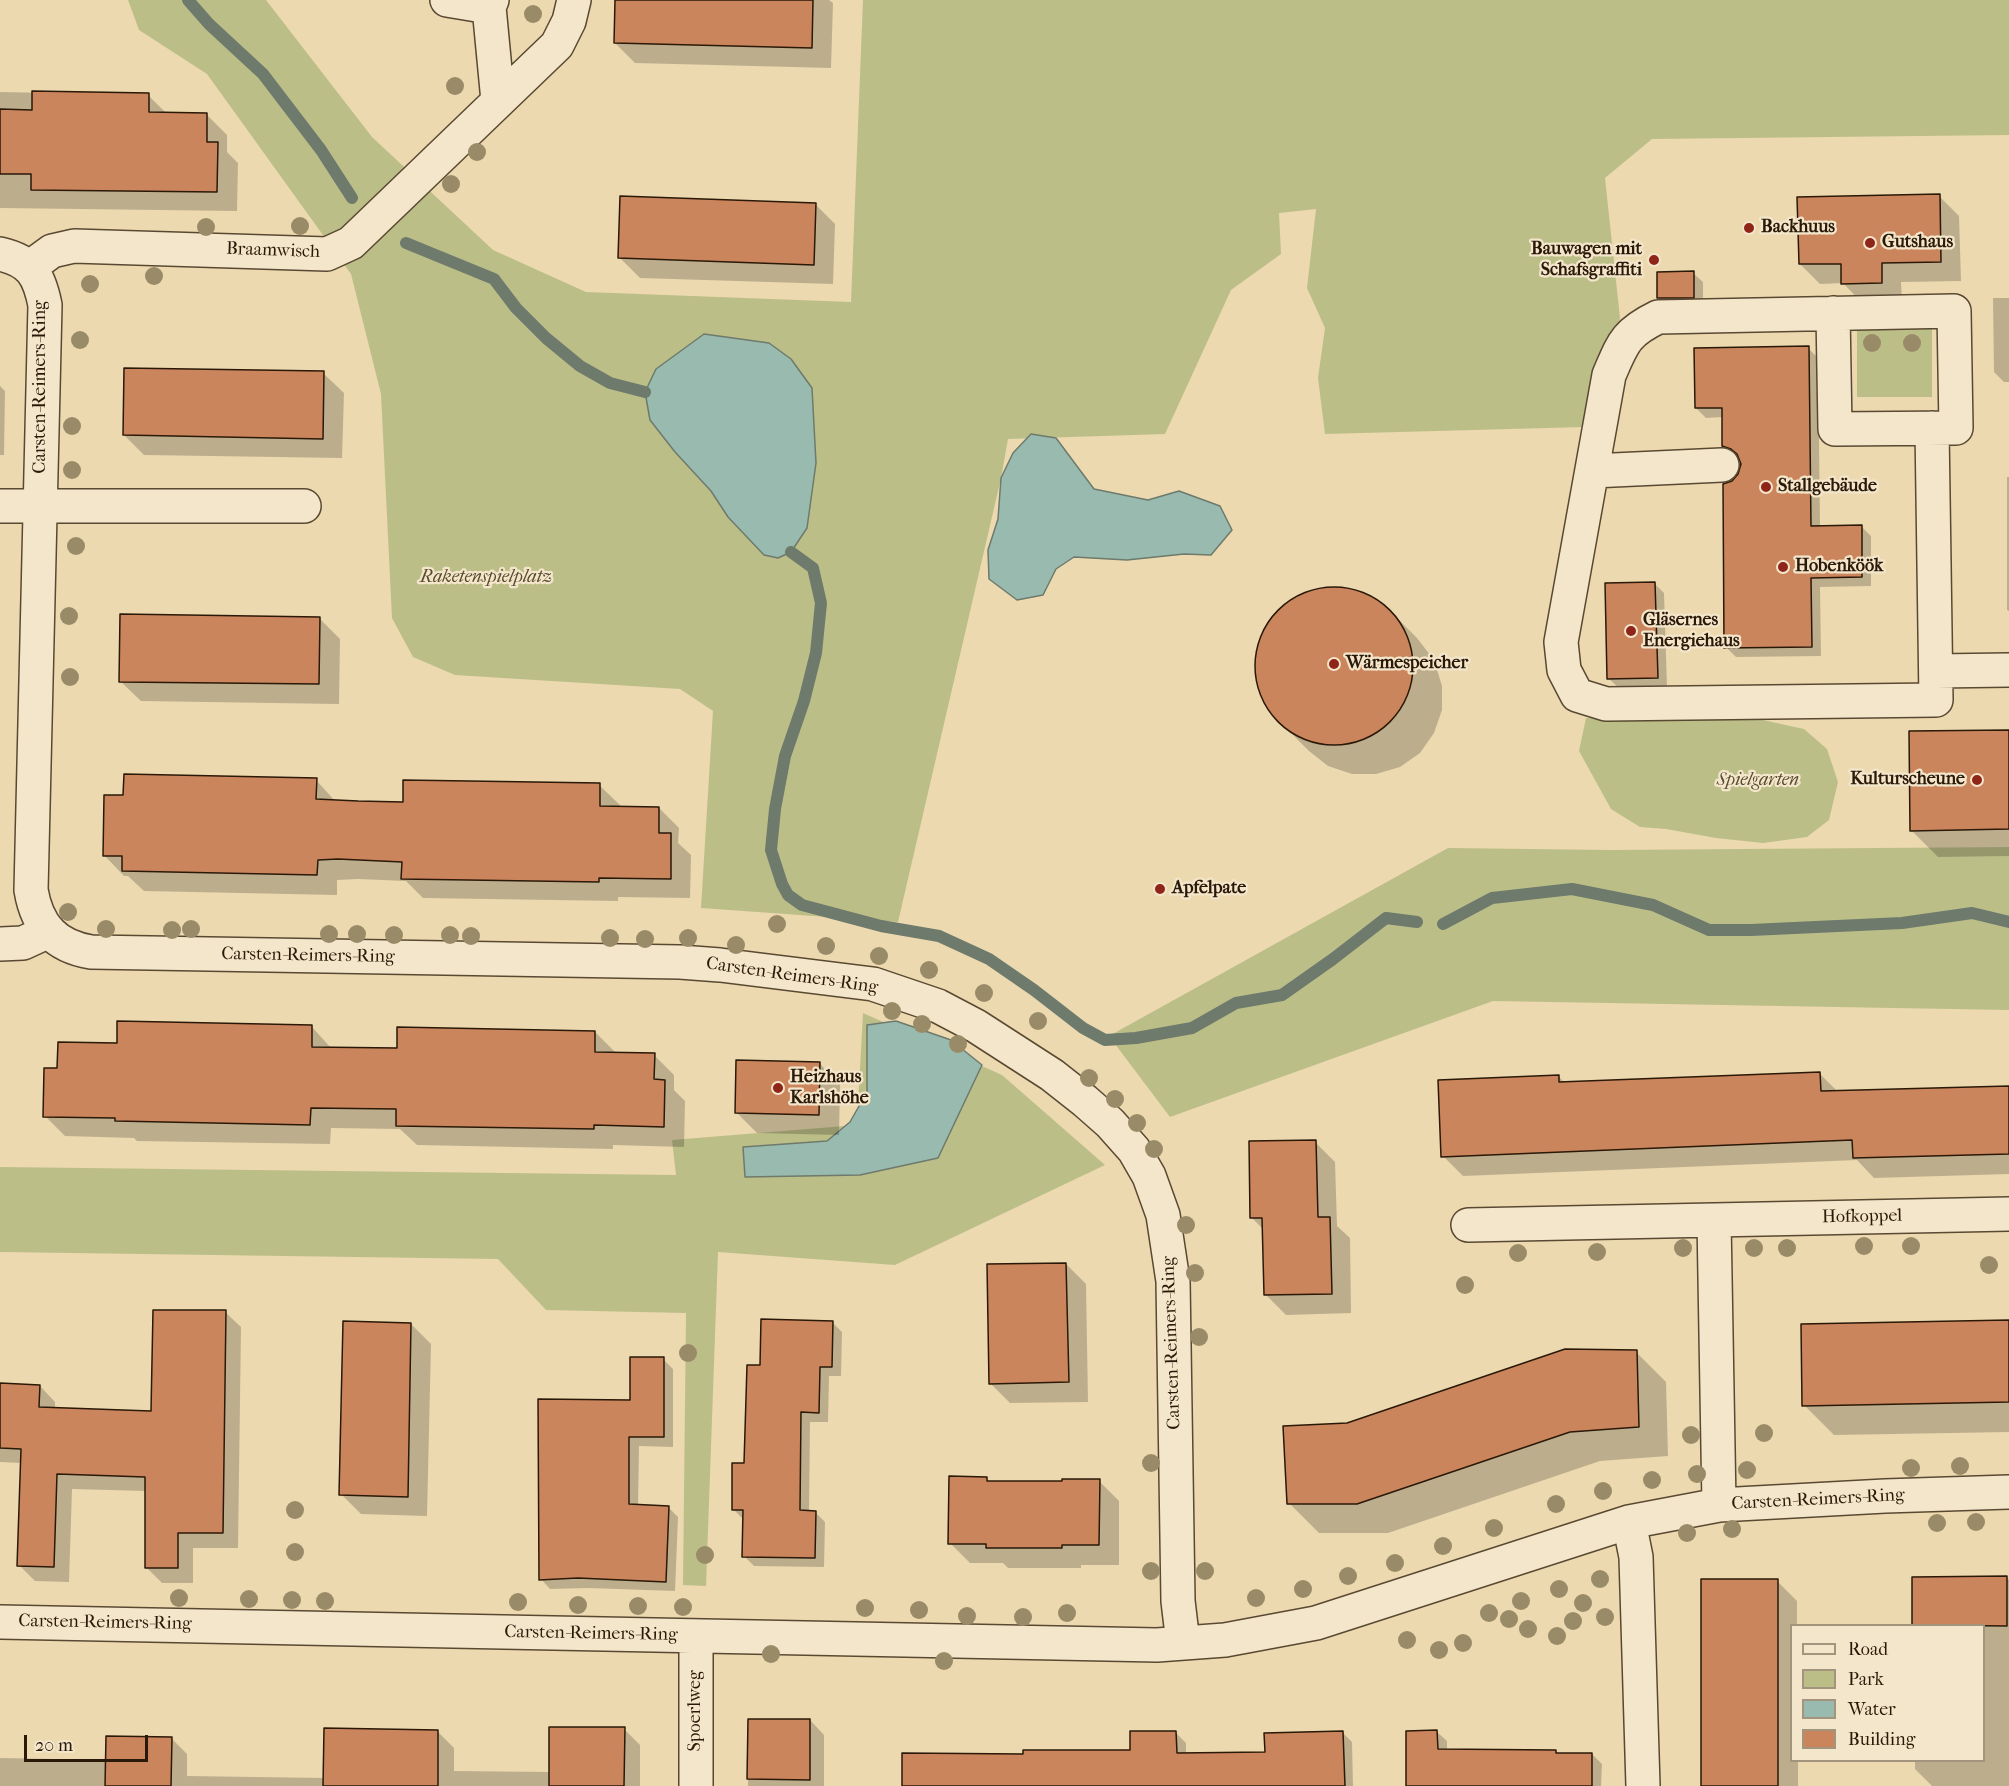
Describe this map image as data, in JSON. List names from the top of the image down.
{
  "streets": {
    "street": [
      "Braamwisch",
      "Carsten-Reimers-Ring",
      "Hofkoppel",
      "Spoerlweg"
    ]
  },
  "crossings": [
    ["Braamwisch", "Carsten-Reimers-Ring"],
    ["Carsten-Reimers-Ring", "Spoerlweg"]
  ],
  "parks": ["Raketenspielplatz", "Spielgarten"],
  "places": [
    "Backhuus",
    "Gutshaus",
    "Bauwagen mit Schafsgraffiti",
    "Stallgebäude",
    "Hobenköök",
    "Gläsernes Energiehaus",
    "Wärmespeicher",
    "Kulturscheune",
    "Apfelpate",
    "Heizhaus Karlshöhe"
  ],
  "legend": [
    "Road",
    "Park",
    "Water",
    "Building"
  ],
  "scale_bar": "20 m"
}
